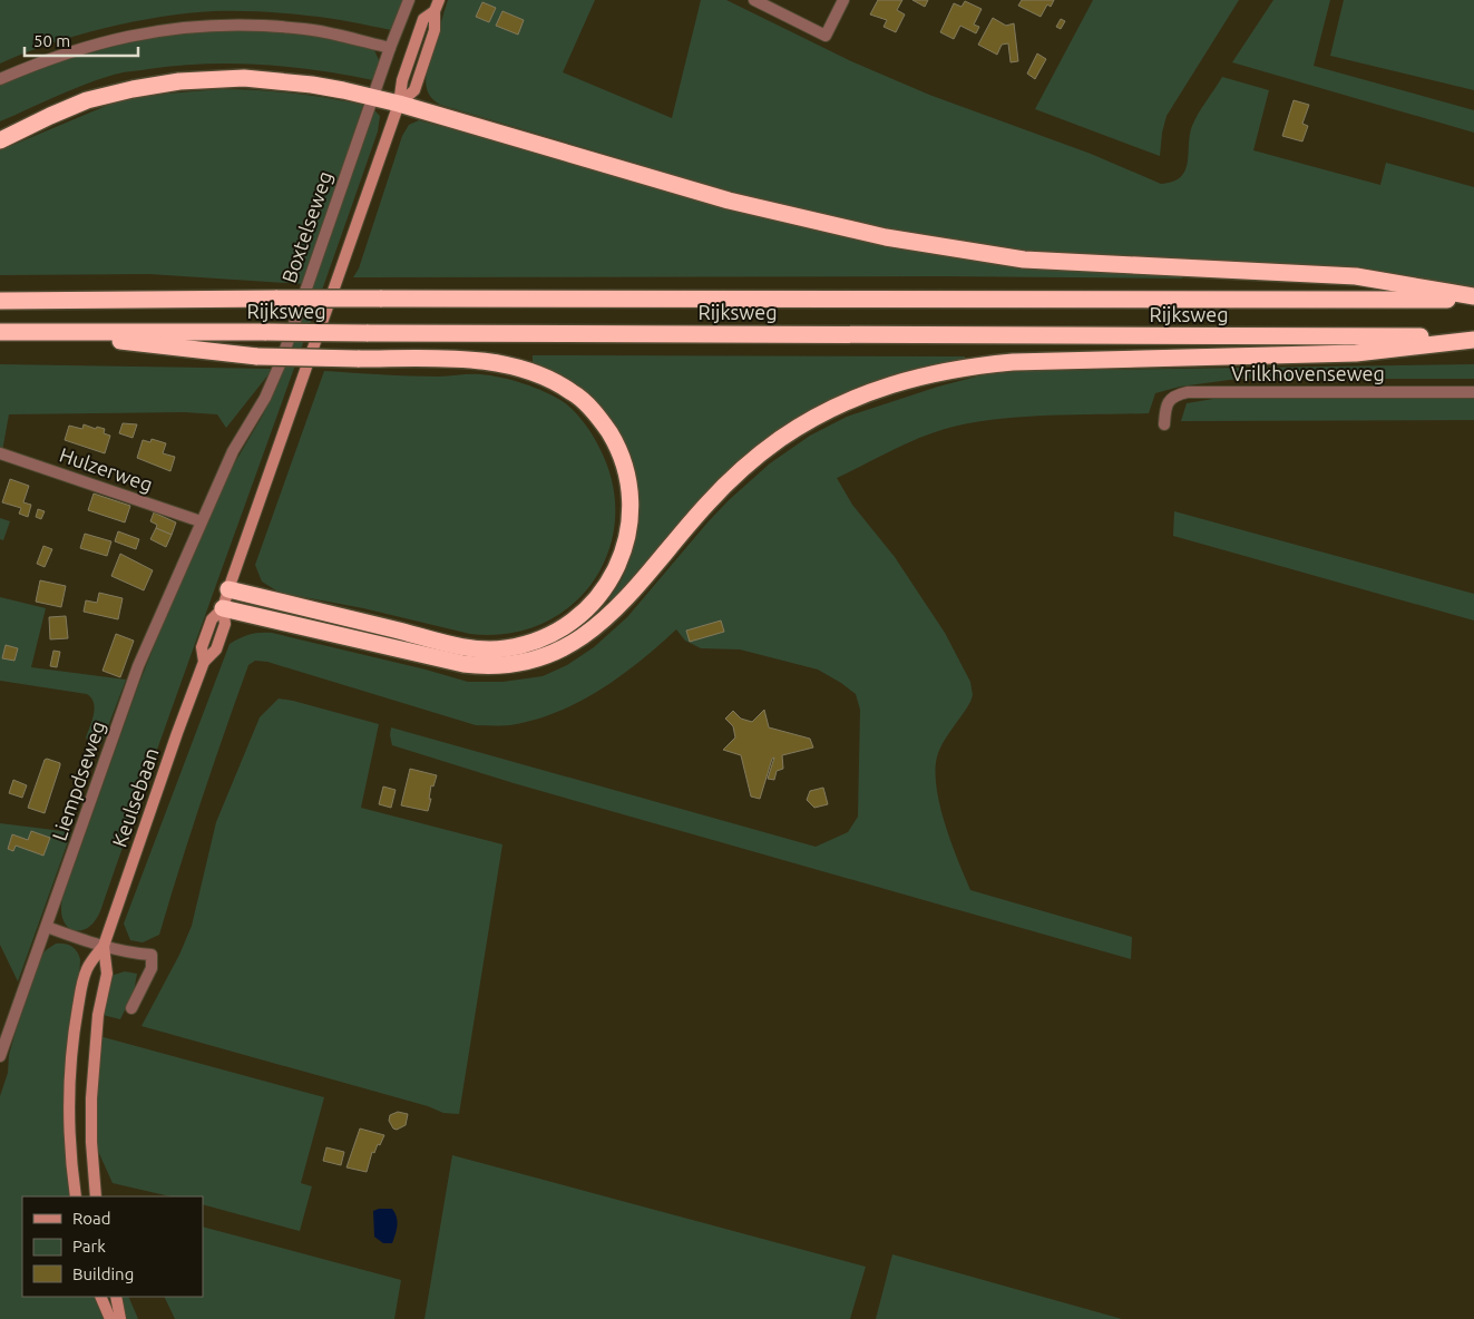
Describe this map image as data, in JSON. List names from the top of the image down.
{
  "streets": {
    "highway": ["Rijksweg"],
    "main road": ["Keulsebaan"],
    "street": [
      "Boxtelseweg",
      "Vrilkhovenseweg",
      "Hulzerweg",
      "Liempdseweg"
    ]
  },
  "crossings": [
    ["Boxtelseweg", "Hulzerweg"],
    ["Boxtelseweg", "Liempdseweg"],
    ["Hulzerweg", "Liempdseweg"]
  ],
  "legend": ["Road", "Park", "Building"],
  "scale_bar": "50 m"
}
